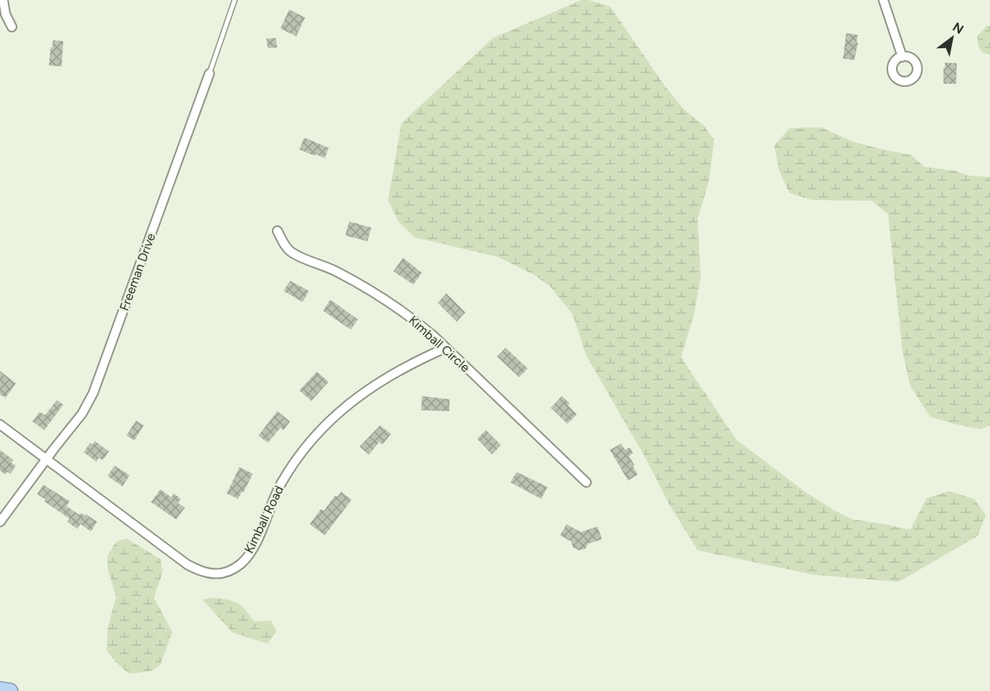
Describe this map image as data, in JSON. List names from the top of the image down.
{
  "streets": {
    "street": ["Freeman Drive", "Kimball Circle", "Kimball Road"]
  },
  "crossings": [
    ["Freeman Drive", "Kimball Road"],
    ["Kimball Circle", "Kimball Road"]
  ],
  "north": "top right"
}
